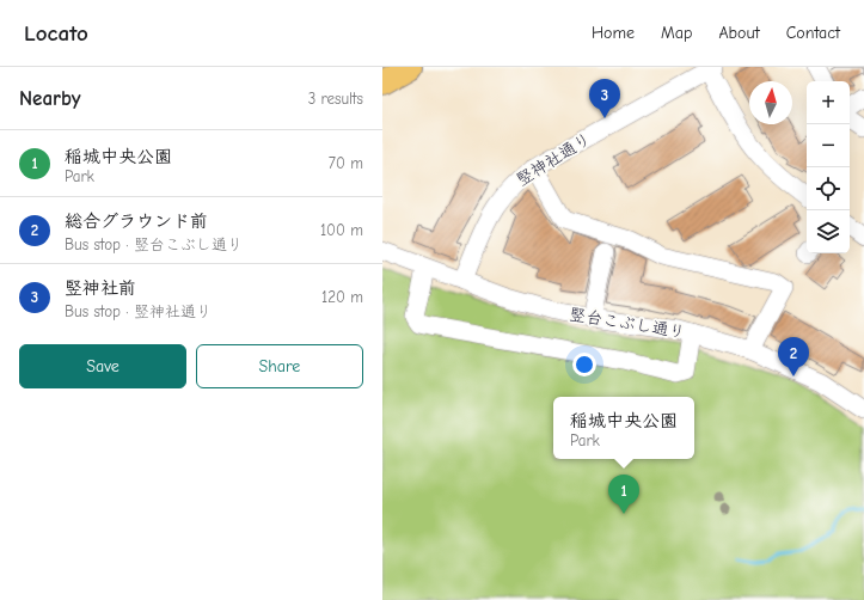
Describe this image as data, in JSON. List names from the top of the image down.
{
  "streets": {
    "street": ["竪神社通り", "竪台こぶし通り"]
  },
  "crossings": [
    ["竪神社通り", "竪台こぶし通り"]
  ],
  "north": "top",
  "page": {
    "header": "Locato",
    "nav": [
      "Home",
      "Map",
      "About",
      "Contact"
    ],
    "heading": ["Nearby", "3 results"],
    "pins": ["3", "2", "1"],
    "map_buttons": ["+", "−"],
    "list": [
      {
        "mark": "1",
        "name": "稲城中央公園",
        "note": "Park",
        "value": "70 m"
      },
      {
        "mark": "2",
        "name": "総合グラウンド前",
        "note": "Bus stop · 竪台こぶし通り",
        "value": "100 m"
      },
      {
        "mark": "3",
        "name": "竪神社前",
        "note": "Bus stop · 竪神社通り",
        "value": "120 m"
      }
    ],
    "buttons": ["Save", "Share"],
    "popup": ["稲城中央公園", "Park"]
  }
}
